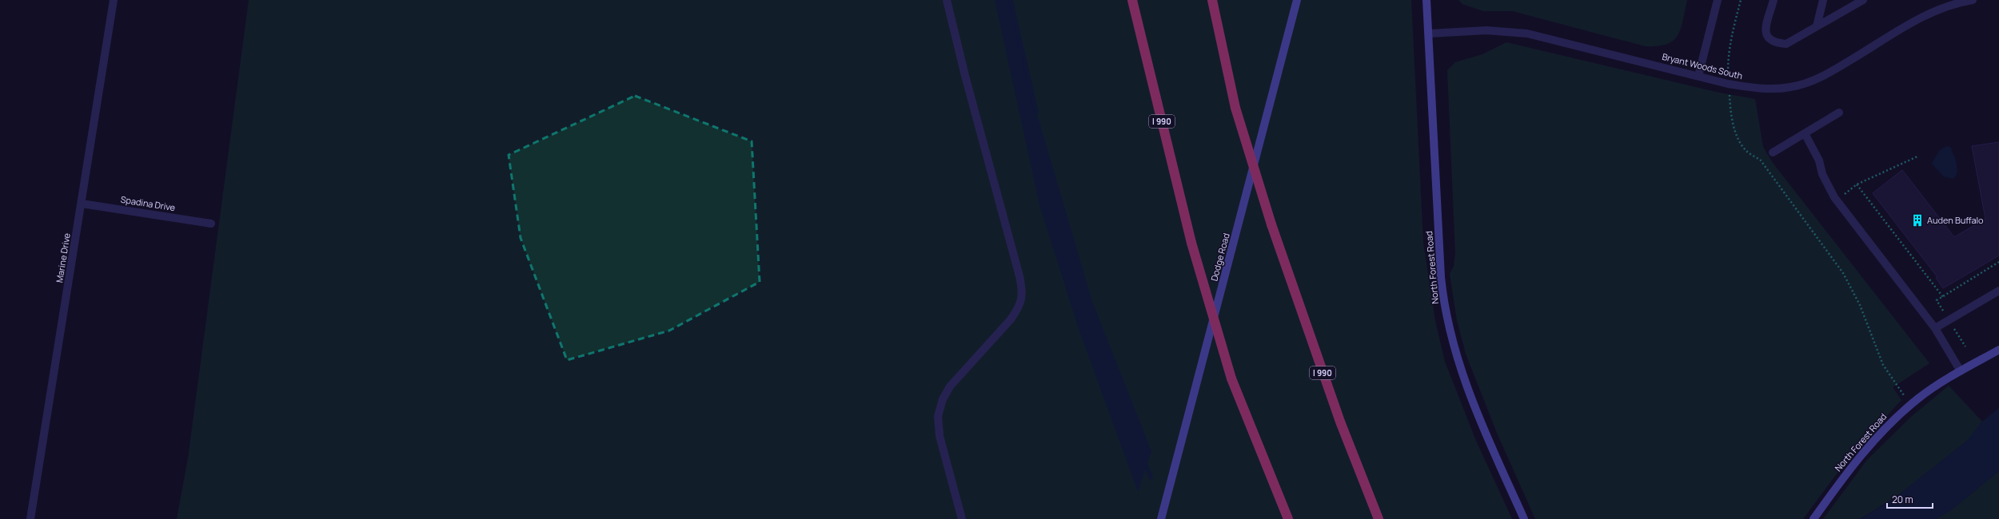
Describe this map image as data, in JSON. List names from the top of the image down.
{
  "streets": {
    "highway": ["I 990"],
    "street": [
      "Bryant Woods South",
      "Spadina Drive",
      "Dodge Road",
      "Marine Drive",
      "North Forest Road"
    ]
  },
  "crossings": [
    ["Bryant Woods South", "North Forest Road"],
    ["Spadina Drive", "Marine Drive"]
  ],
  "places": {
    "building": ["Auden Buffalo"]
  },
  "scale_bar": "20 m"
}
